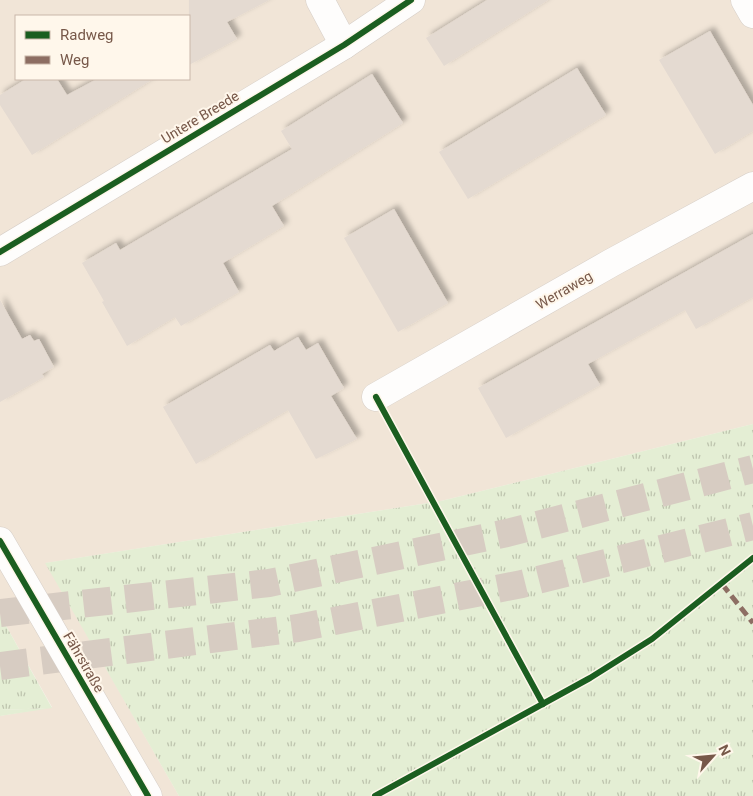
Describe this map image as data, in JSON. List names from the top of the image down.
{
  "streets": {
    "street": ["Untere Breede", "Werraweg", "Fährstraße"]
  },
  "legend": ["Radweg", "Weg"],
  "north": "top right"
}
